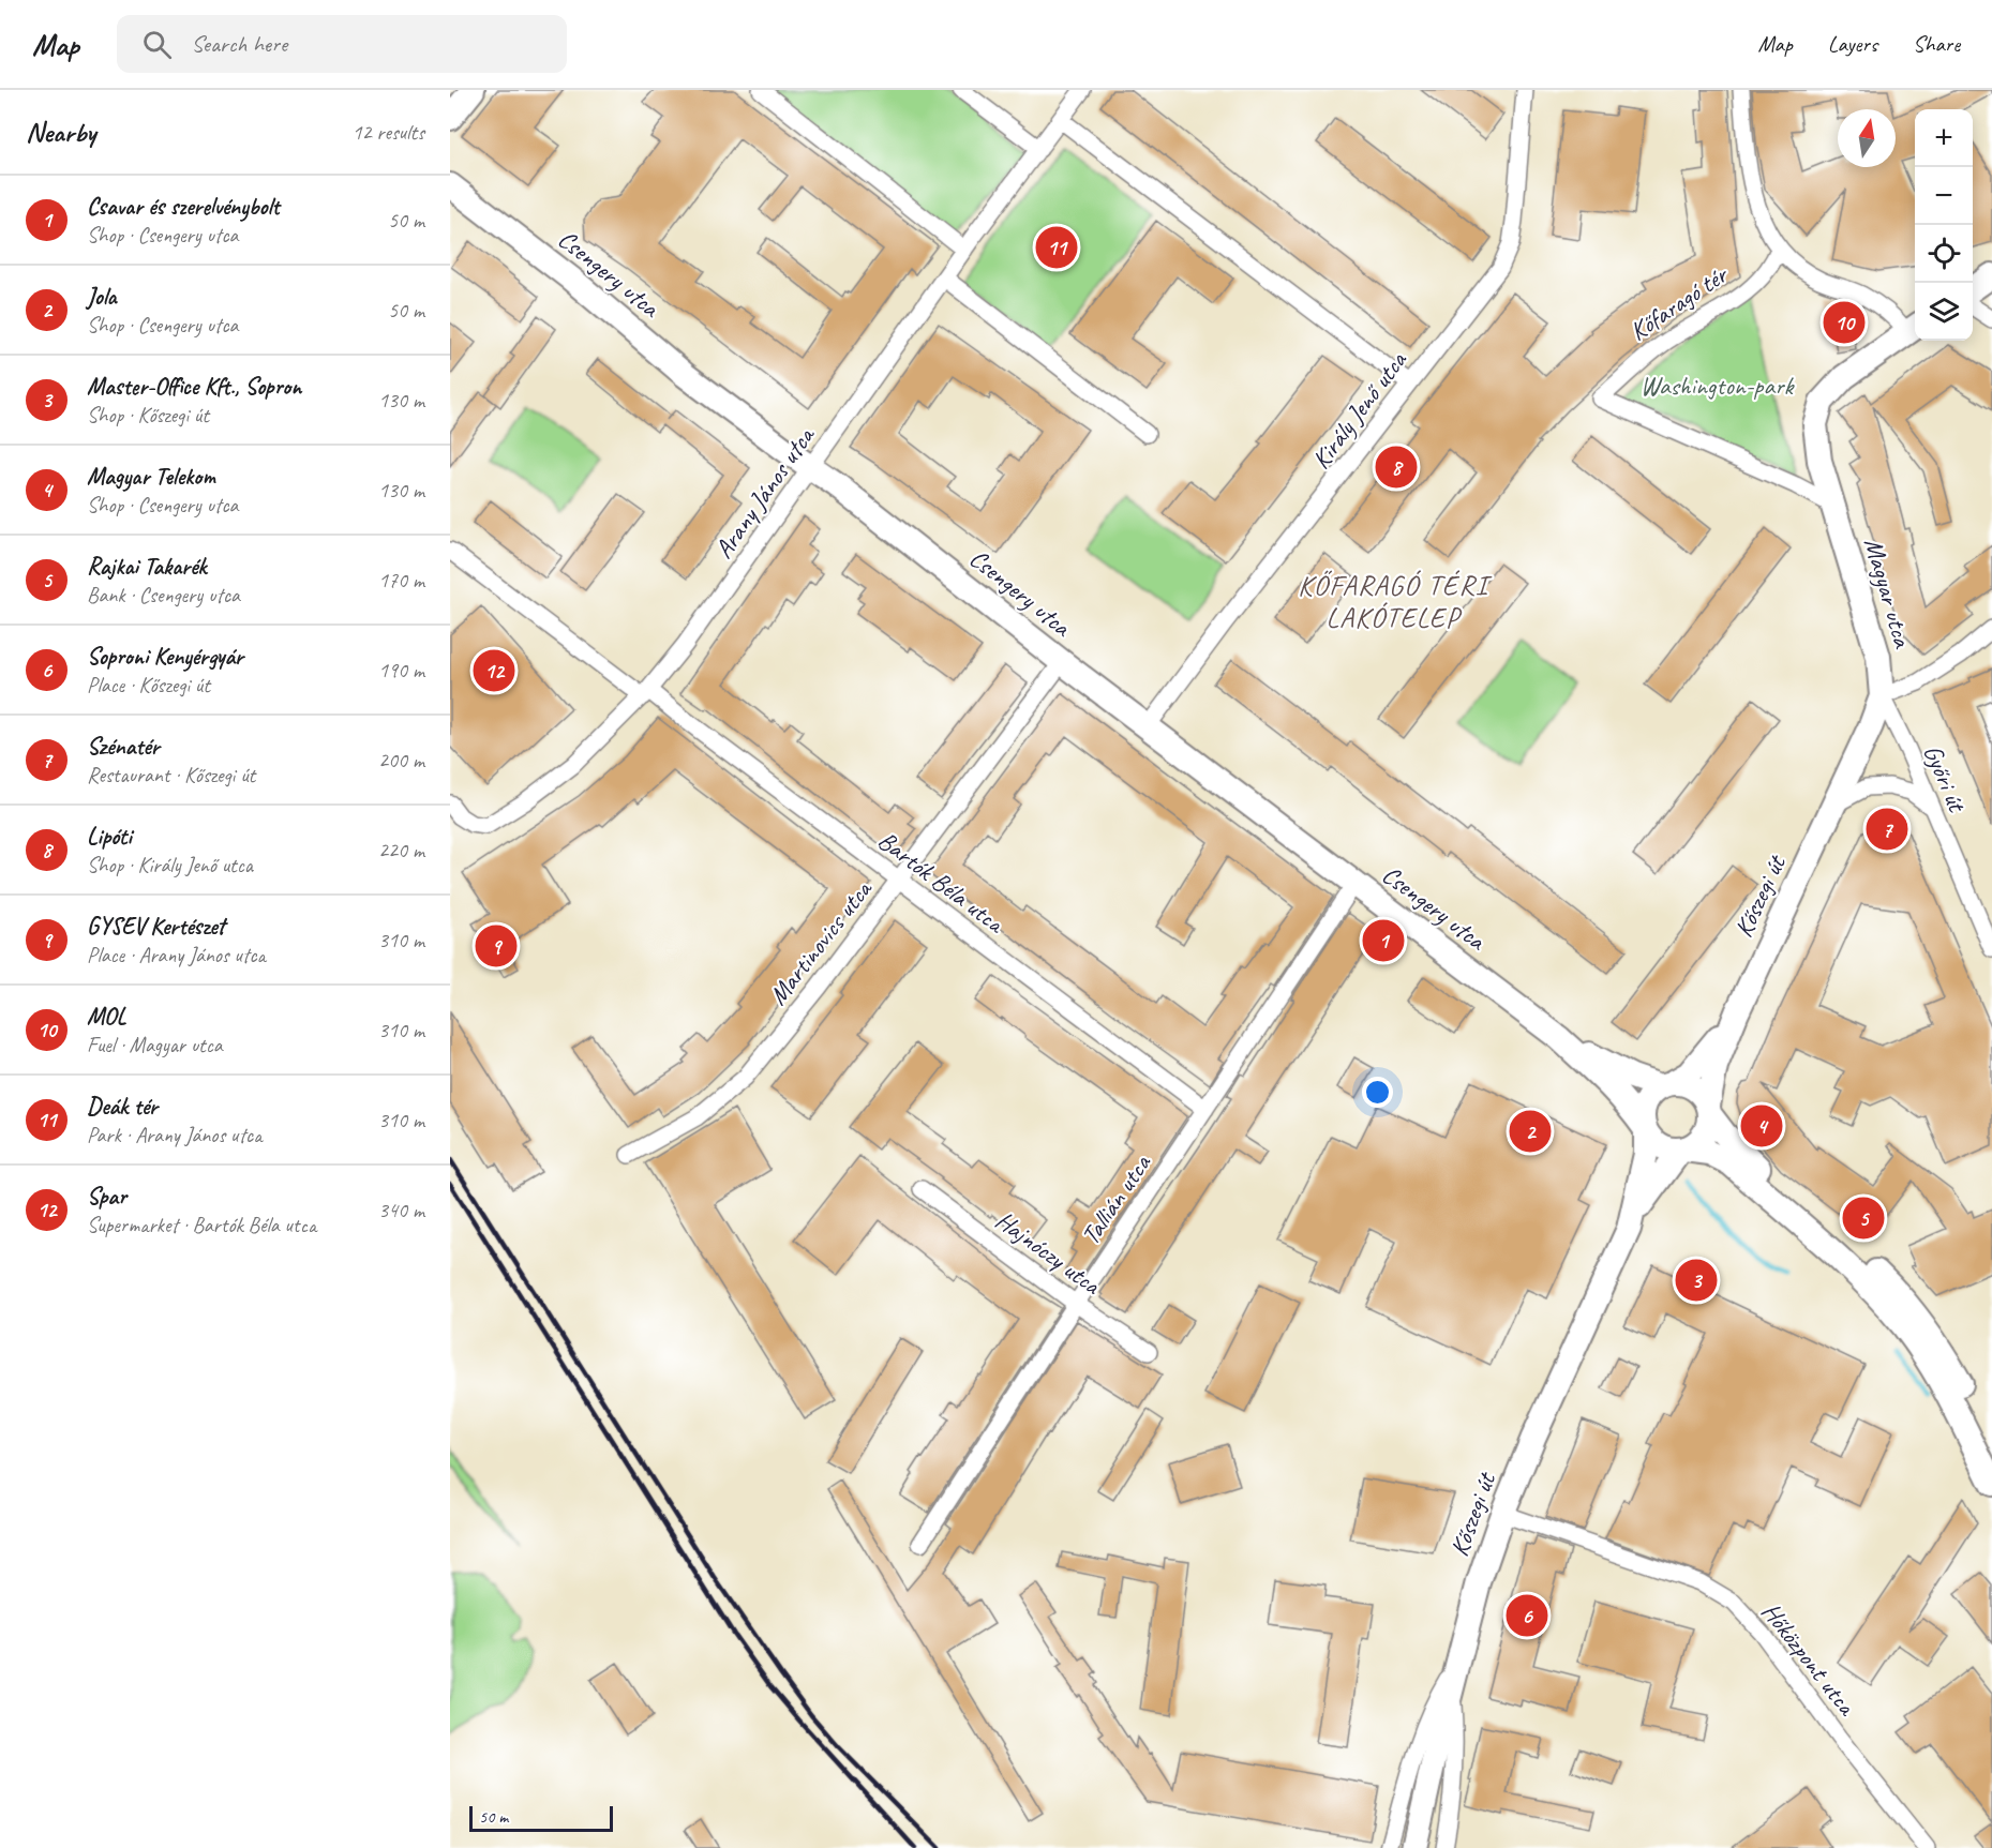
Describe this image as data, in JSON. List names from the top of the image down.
{
  "streets": {
    "main road": ["Csengery utca", "Magyar utca", "Kőszegi út"],
    "street": [
      "Kőfaragó tér",
      "Király Jenő utca",
      "Arany János utca",
      "Győri út",
      "Bartók Béla utca",
      "Martinovics utca",
      "Tallián utca",
      "Hajnóczy utca",
      "Hőközpont utca"
    ]
  },
  "crossings": [
    ["Csengery utca", "Király Jenő utca"],
    ["Csengery utca", "Arany János utca"],
    ["Csengery utca", "Kőszegi út"],
    ["Csengery utca", "Martinovics utca"],
    ["Csengery utca", "Tallián utca"],
    ["Kőfaragó tér", "Magyar utca"],
    ["Arany János utca", "Bartók Béla utca"],
    ["Magyar utca", "Győri út"],
    ["Magyar utca", "Kőszegi út"],
    ["Győri út", "Kőszegi út"],
    ["Bartók Béla utca", "Martinovics utca"],
    ["Bartók Béla utca", "Tallián utca"],
    ["Kőszegi út", "Hőközpont utca"],
    ["Tallián utca", "Hajnóczy utca"]
  ],
  "districts": ["KŐFARAGÓ TÉRI LAKÓTELEP"],
  "parks": ["Washington-park"],
  "scale_bar": "50 m",
  "north": "top",
  "page": {
    "header": "Map",
    "search": "Search here",
    "nav": ["Map", "Layers", "Share"],
    "heading": ["Nearby", "12 results"],
    "map_buttons": ["+", "−"],
    "list": [
      {
        "mark": "1",
        "name": "Csavar és szerelvénybolt",
        "note": "Shop · Csengery utca",
        "value": "50 m"
      },
      {
        "mark": "2",
        "name": "Jola",
        "note": "Shop · Csengery utca",
        "value": "50 m"
      },
      {
        "mark": "3",
        "name": "Master-Office Kft., Sopron",
        "note": "Shop · Kőszegi út",
        "value": "130 m"
      },
      {
        "mark": "4",
        "name": "Magyar Telekom",
        "note": "Shop · Csengery utca",
        "value": "130 m"
      },
      {
        "mark": "5",
        "name": "Rajkai Takarék",
        "note": "Bank · Csengery utca",
        "value": "170 m"
      },
      {
        "mark": "6",
        "name": "Soproni Kenyérgyár",
        "note": "Place · Kőszegi út",
        "value": "190 m"
      },
      {
        "mark": "7",
        "name": "Szénatér",
        "note": "Restaurant · Kőszegi út",
        "value": "200 m"
      },
      {
        "mark": "8",
        "name": "Lipóti",
        "note": "Shop · Király Jenő utca",
        "value": "220 m"
      },
      {
        "mark": "9",
        "name": "GYSEV Kertészet",
        "note": "Place · Arany János utca",
        "value": "310 m"
      },
      {
        "mark": "10",
        "name": "MOL",
        "note": "Fuel · Magyar utca",
        "value": "310 m"
      },
      {
        "mark": "11",
        "name": "Deák tér",
        "note": "Park · Arany János utca",
        "value": "310 m"
      },
      {
        "mark": "12",
        "name": "Spar",
        "note": "Supermarket · Bartók Béla utca",
        "value": "340 m"
      }
    ],
    "pins": [
      "11",
      "10",
      "8",
      "12",
      "7",
      "1",
      "9",
      "4",
      "2",
      "5",
      "3",
      "6"
    ],
    "scale": "50 m"
  }
}
